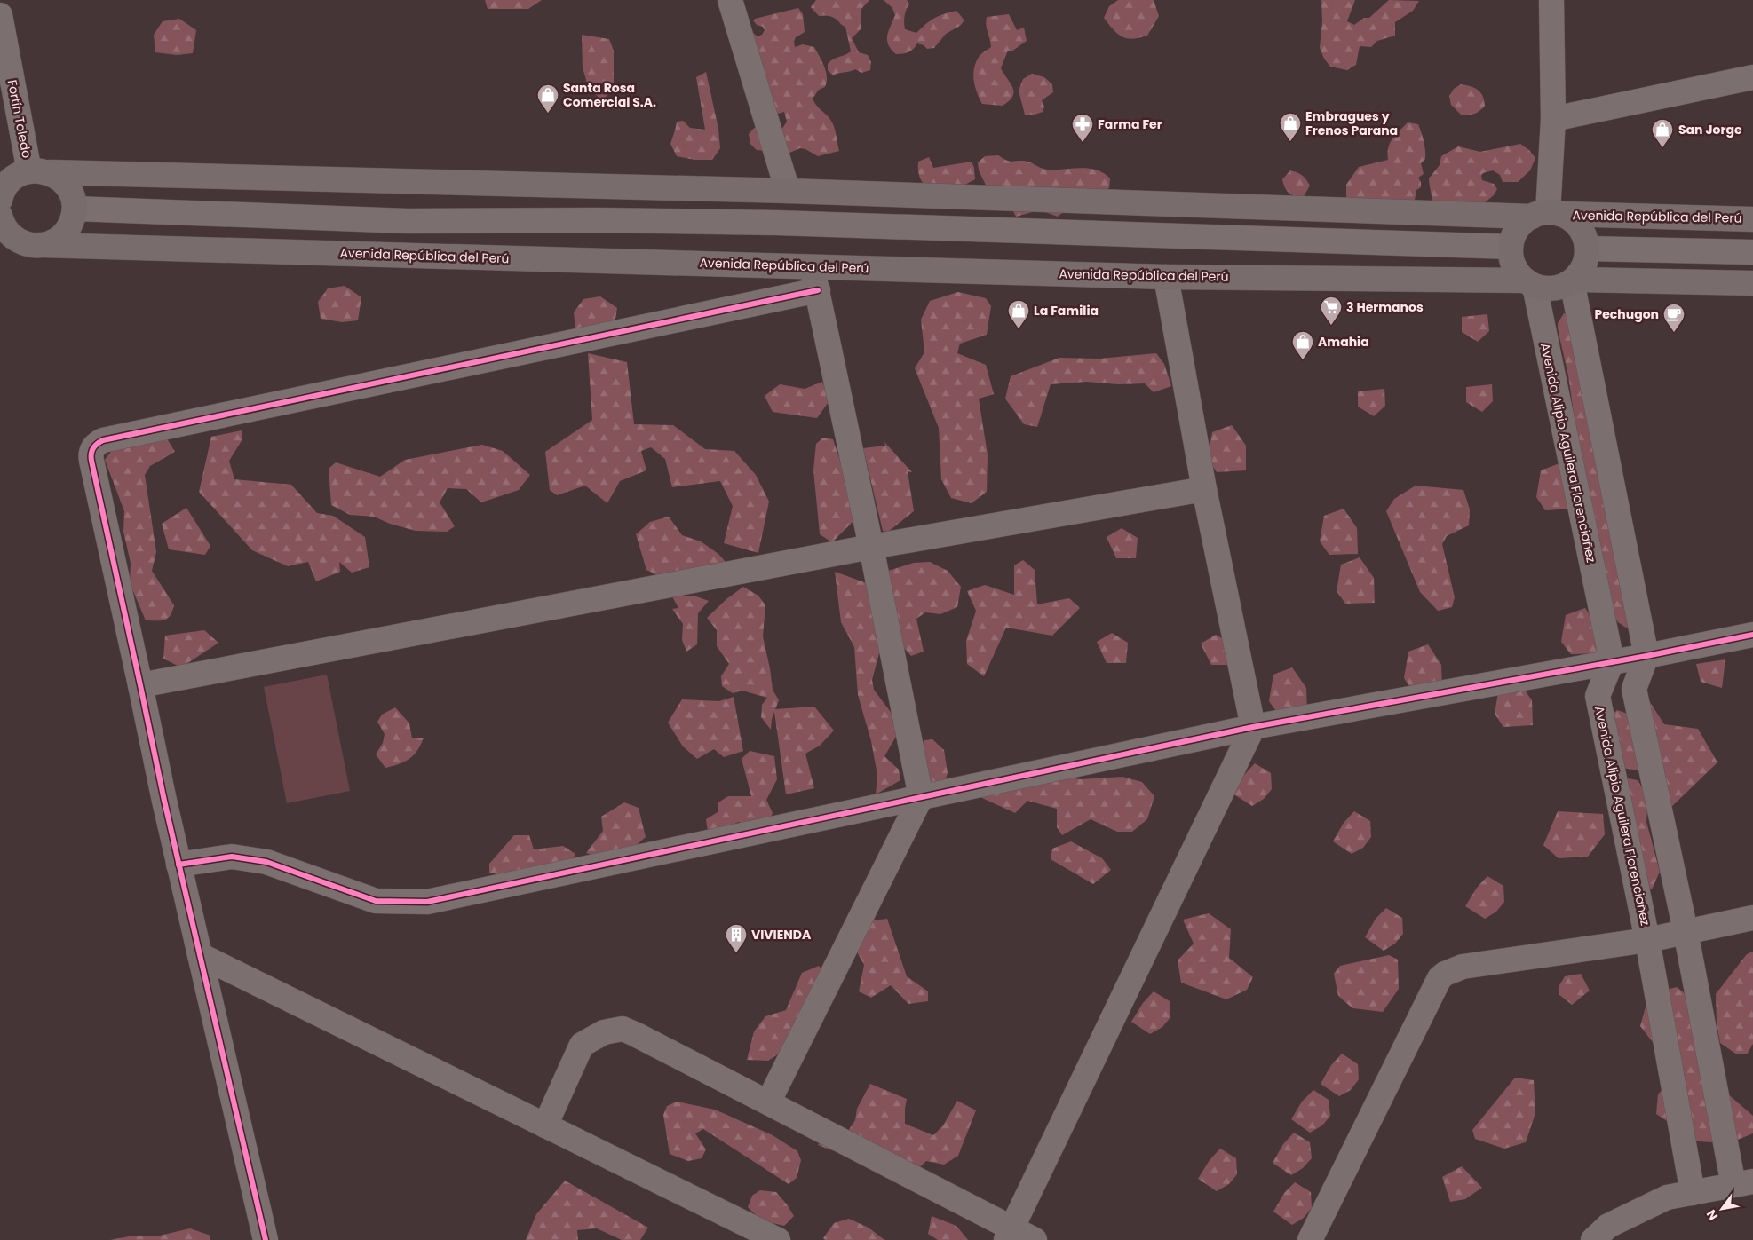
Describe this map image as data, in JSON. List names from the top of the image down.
{
  "streets": {
    "highway": ["Avenida República del Perú"],
    "street": ["Fortín Toledo", "Avenida Alipio Aguilera Florenciañez"]
  },
  "crossings": [
    ["Fortín Toledo", "Avenida República del Perú"],
    ["Avenida República del Perú", "Avenida Alipio Aguilera Florenciañez"]
  ],
  "places": {
    "shop": [
      "Santa Rosa Comercial S.A.",
      "Embragues y Frenos Parana",
      "San Jorge",
      "La Familia",
      "Amahia"
    ],
    "pharmacy": ["Farma Fer"],
    "supermarket": ["3 Hermanos"],
    "cafe": ["Pechugon"],
    "building": ["VIVIENDA"]
  },
  "north": "bottom left"
}
